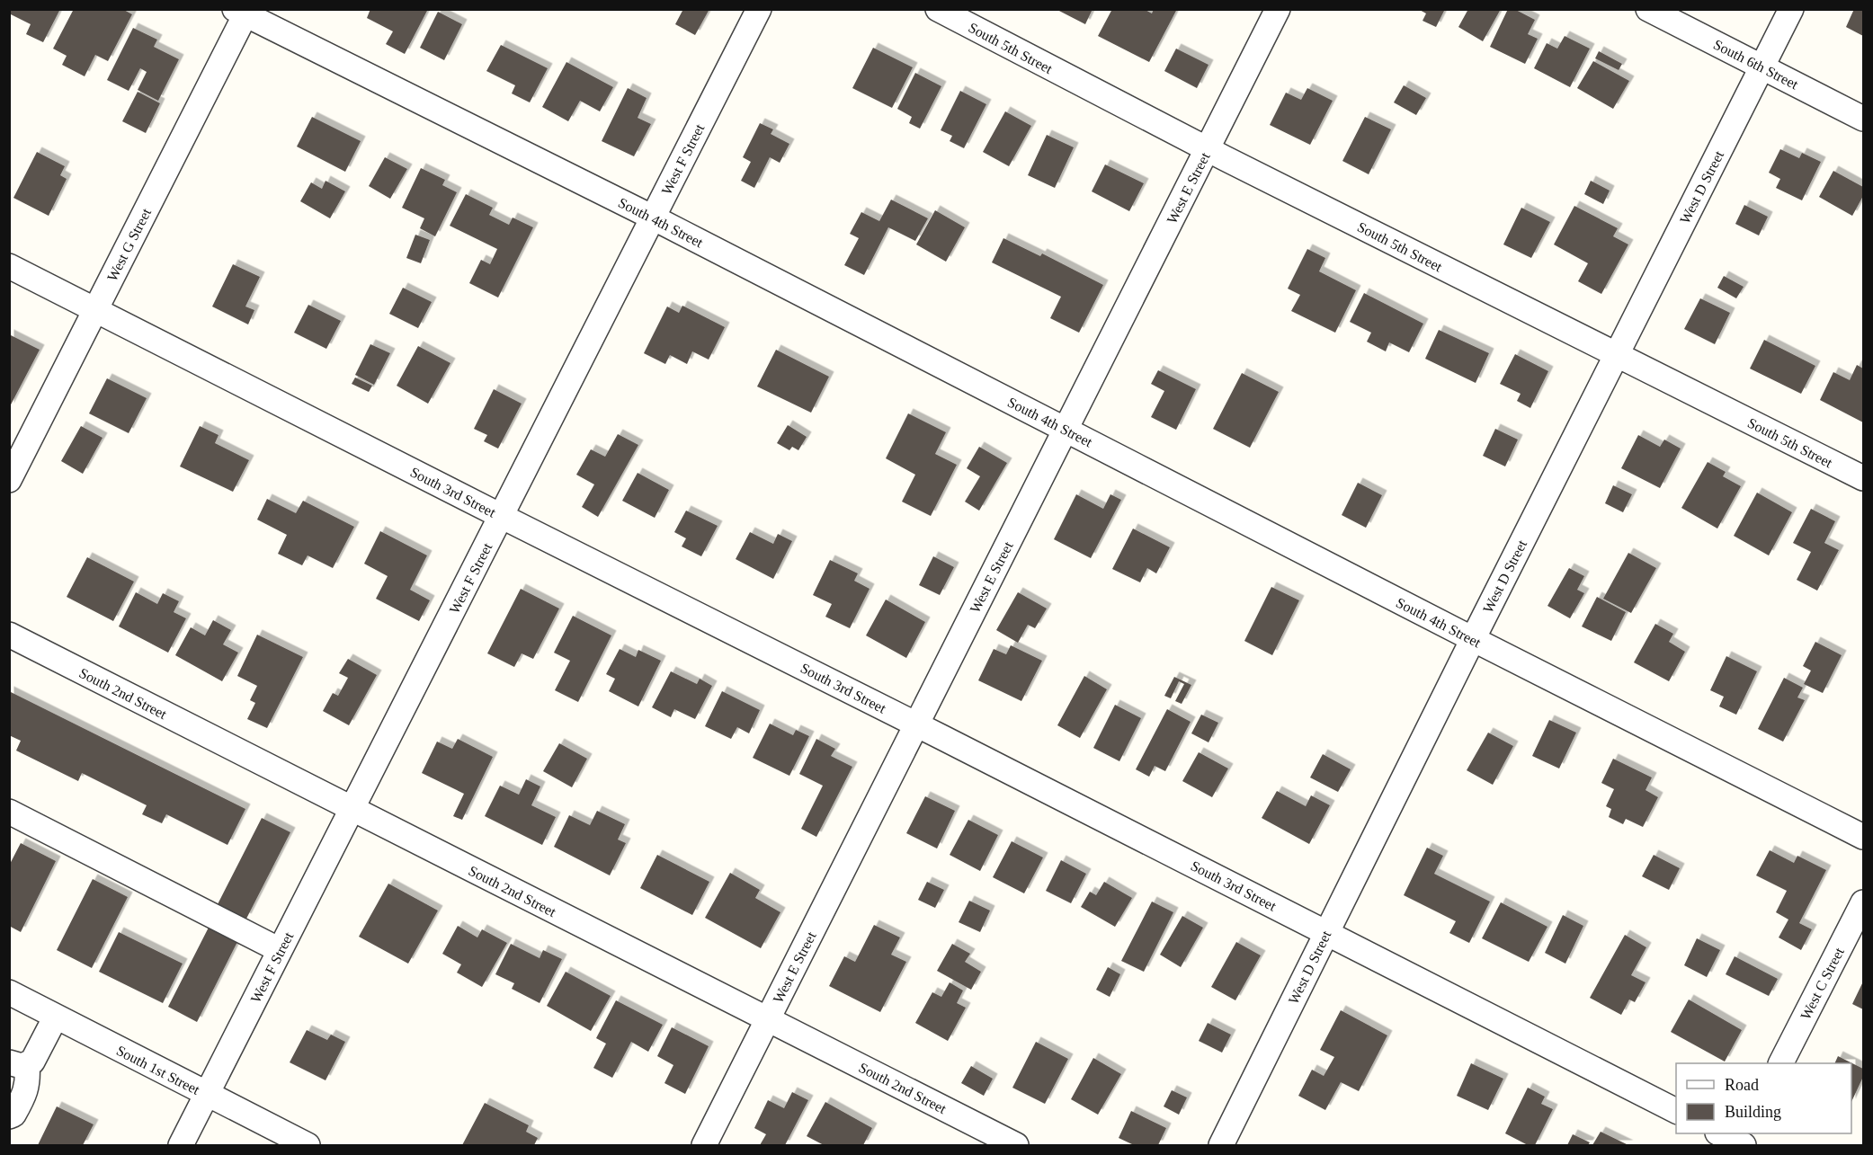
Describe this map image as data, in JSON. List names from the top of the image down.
{
  "streets": {
    "street": [
      "South 5th Street",
      "South 6th Street",
      "West F Street",
      "West D Street",
      "West E Street",
      "South 4th Street",
      "West G Street",
      "South 3rd Street",
      "South 2nd Street",
      "West C Street",
      "South 1st Street"
    ]
  },
  "crossings": [
    ["South 5th Street", "West D Street"],
    ["South 5th Street", "West E Street"],
    ["South 6th Street", "West D Street"],
    ["West F Street", "South 4th Street"],
    ["West F Street", "South 3rd Street"],
    ["West F Street", "South 2nd Street"],
    ["West F Street", "South 1st Street"],
    ["West D Street", "South 4th Street"],
    ["West D Street", "South 3rd Street"],
    ["West E Street", "South 4th Street"],
    ["West E Street", "South 3rd Street"],
    ["West E Street", "South 2nd Street"],
    ["South 4th Street", "West G Street"],
    ["West G Street", "South 3rd Street"]
  ],
  "legend": ["Road", "Building"]
}
